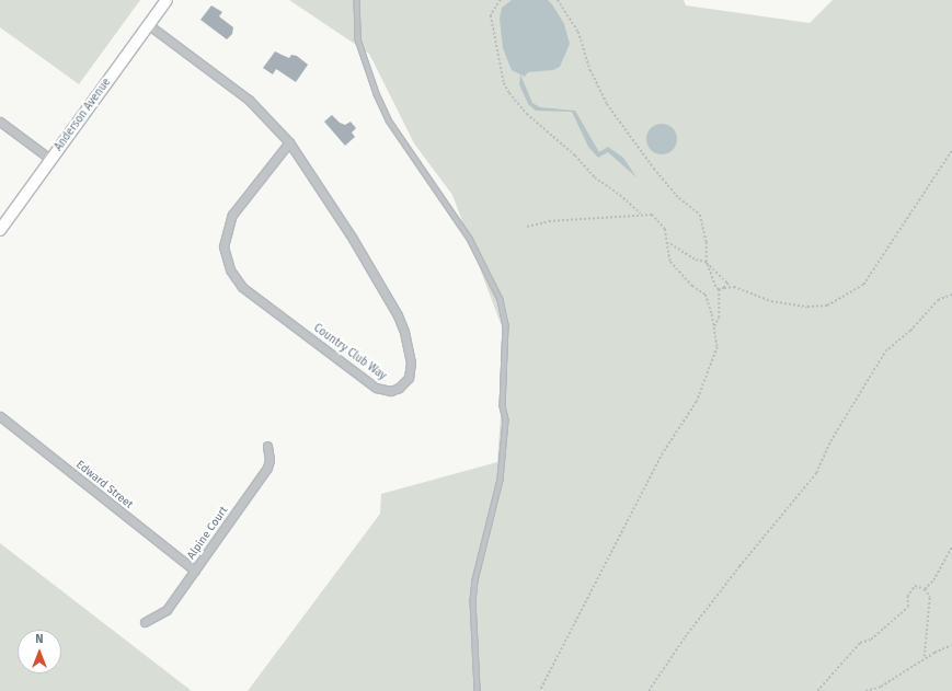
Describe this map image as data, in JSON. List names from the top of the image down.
{
  "streets": {
    "main road": ["Anderson Avenue"],
    "street": ["Country Club Way", "Edward Street", "Alpine Court"]
  },
  "crossings": [
    ["Anderson Avenue", "Country Club Way"],
    ["Edward Street", "Alpine Court"]
  ],
  "north": "top"
}
